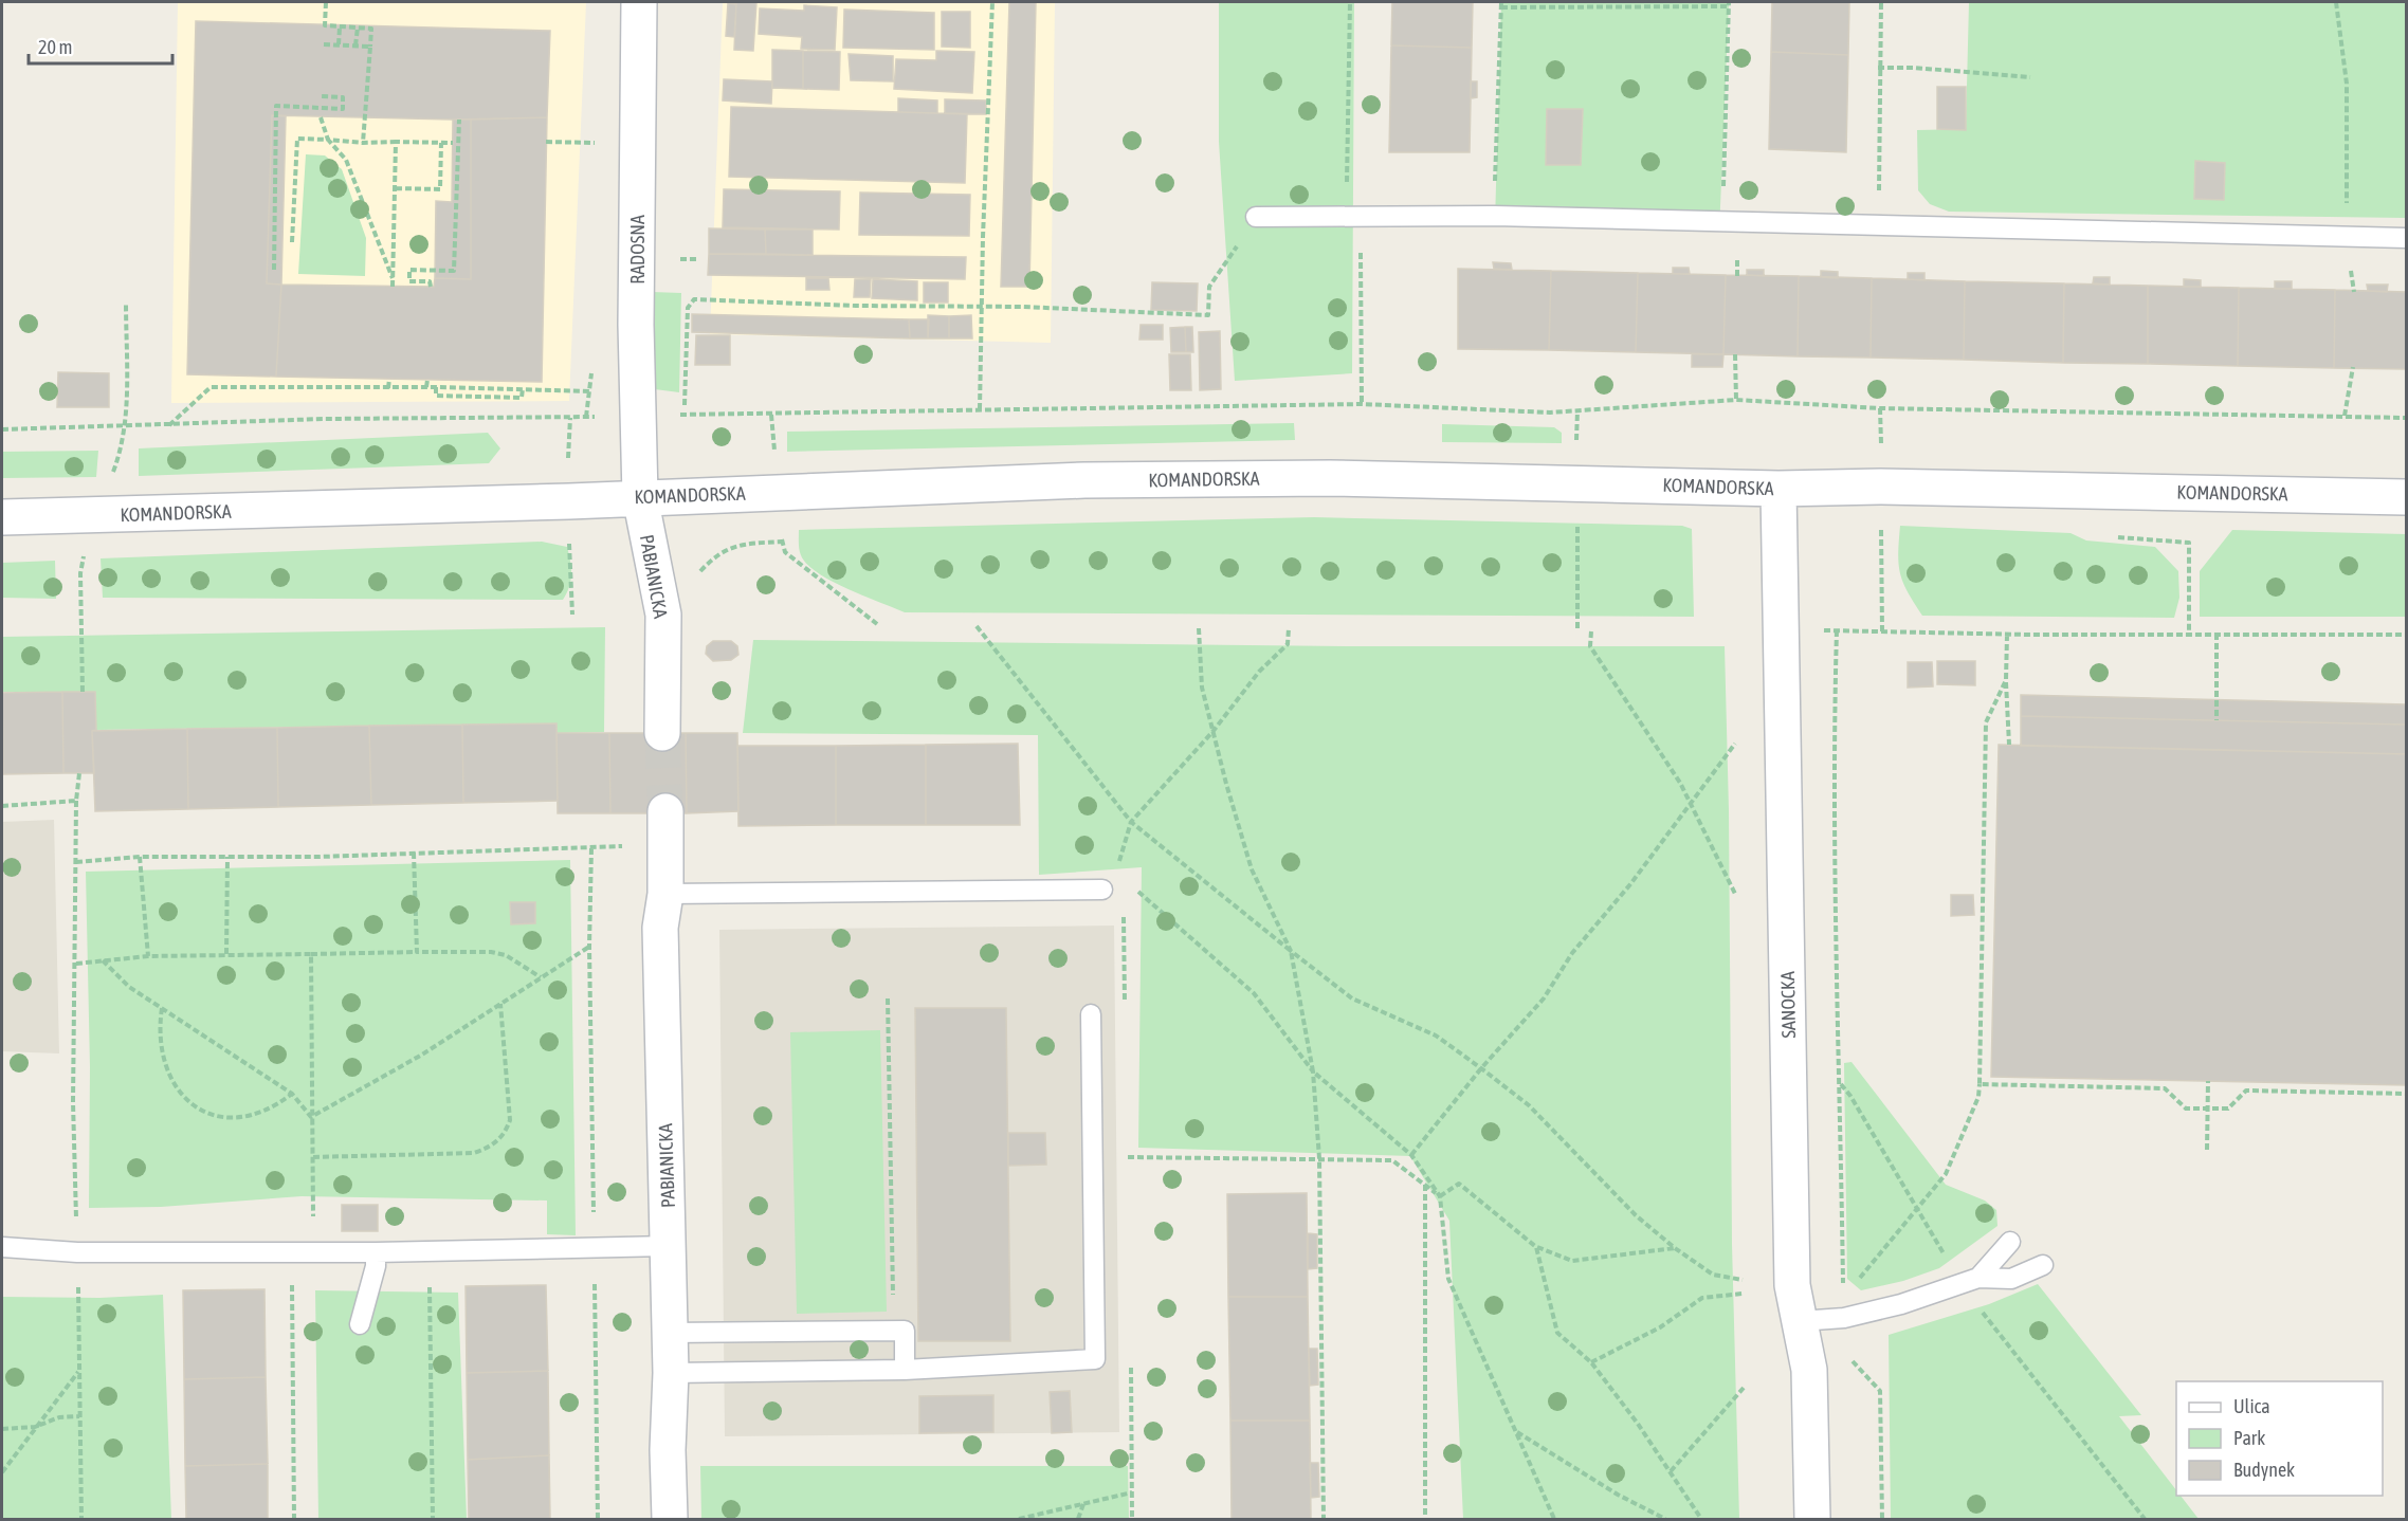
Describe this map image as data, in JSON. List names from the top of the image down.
{
  "streets": {
    "street": [
      "RADOSNA",
      "KOMANDORSKA",
      "PABIANICKA",
      "SANOCKA"
    ]
  },
  "crossings": [
    ["RADOSNA", "KOMANDORSKA"],
    ["RADOSNA", "PABIANICKA"],
    ["KOMANDORSKA", "PABIANICKA"],
    ["KOMANDORSKA", "SANOCKA"]
  ],
  "legend": ["Ulica", "Park", "Budynek"],
  "scale_bar": "20 m"
}
